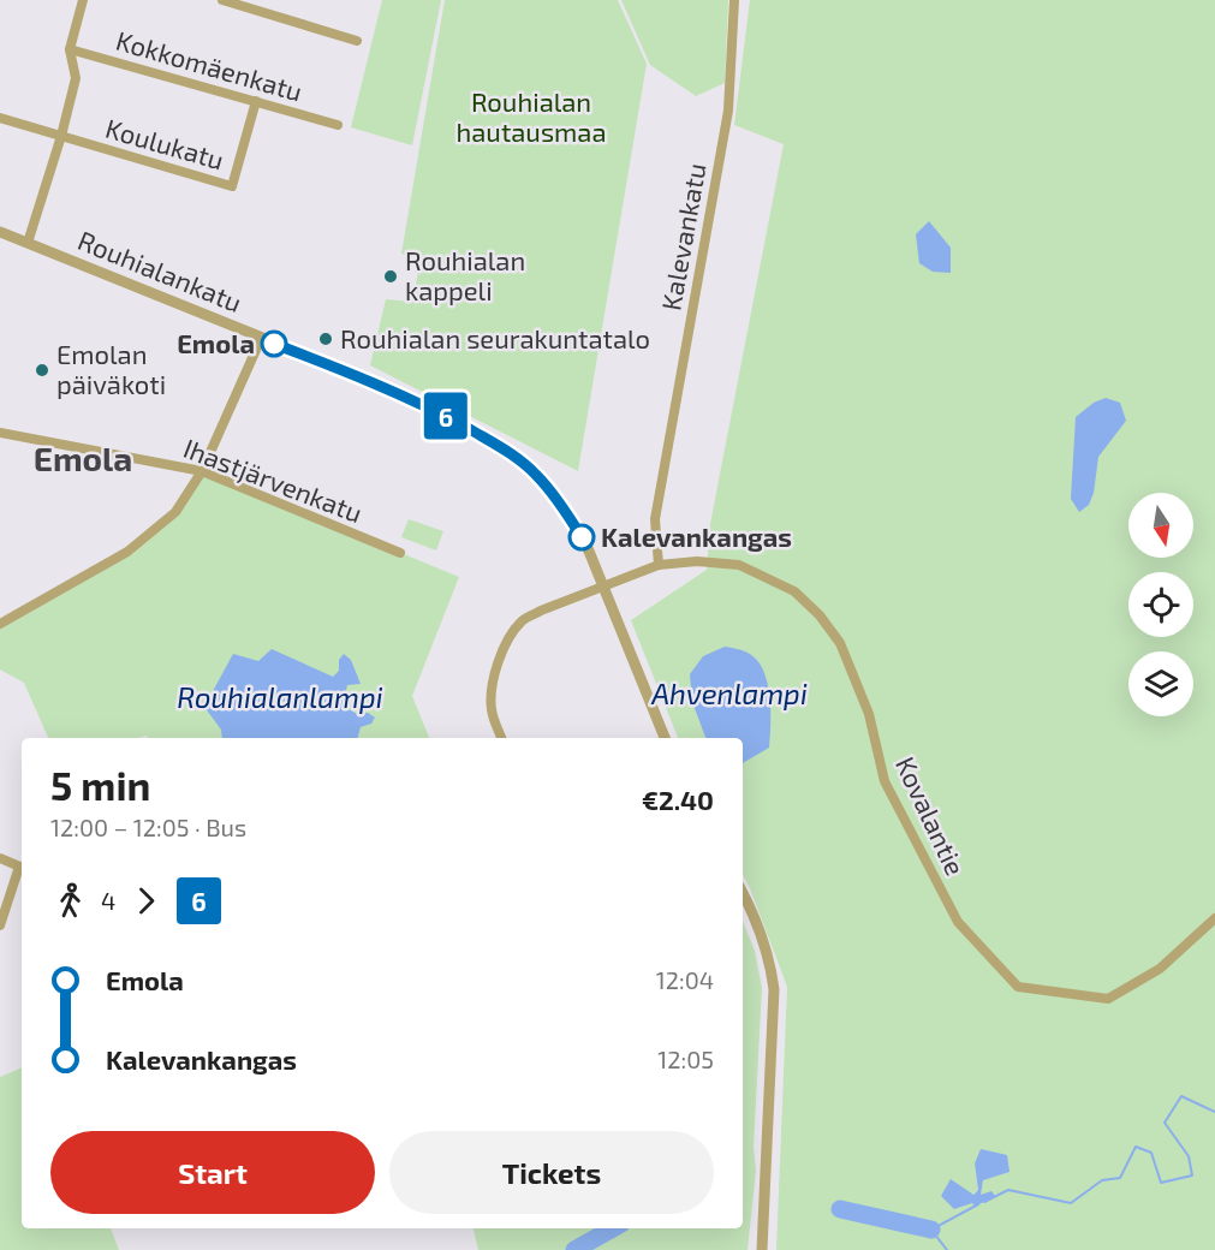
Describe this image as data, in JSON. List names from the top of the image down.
{
  "streets": {
    "street": [
      "Kokkomäenkatu",
      "Koulukatu",
      "Kalevankatu",
      "Rouhialankatu",
      "Ihastjärvenkatu",
      "Kovalantie"
    ]
  },
  "crossings": [
    ["Kokkomäenkatu", "Koulukatu"],
    ["Kalevankatu", "Kovalantie"],
    ["Rouhialankatu", "Kovalantie"]
  ],
  "districts": ["Emola"],
  "water": ["Ahvenlampi", "Rouhialanlampi"],
  "parks": ["Rouhialan hautausmaa"],
  "places": [
    "Rouhialan kappeli",
    "Rouhialan seurakuntatalo",
    "Emola",
    "Emolan päiväkoti",
    "Kalevankangas"
  ],
  "lines": ["bus line 6"],
  "north": "bottom",
  "page": {
    "on_map": "6",
    "heading": ["5 min", "12:00 – 12:05 · Bus", "€2.40"],
    "legs": ["4", "6"],
    "list": [
      {
        "name": "Emola",
        "value": "12:04"
      },
      {
        "name": "Kalevankangas",
        "value": "12:05"
      }
    ],
    "buttons": ["Start", "Tickets"]
  }
}
